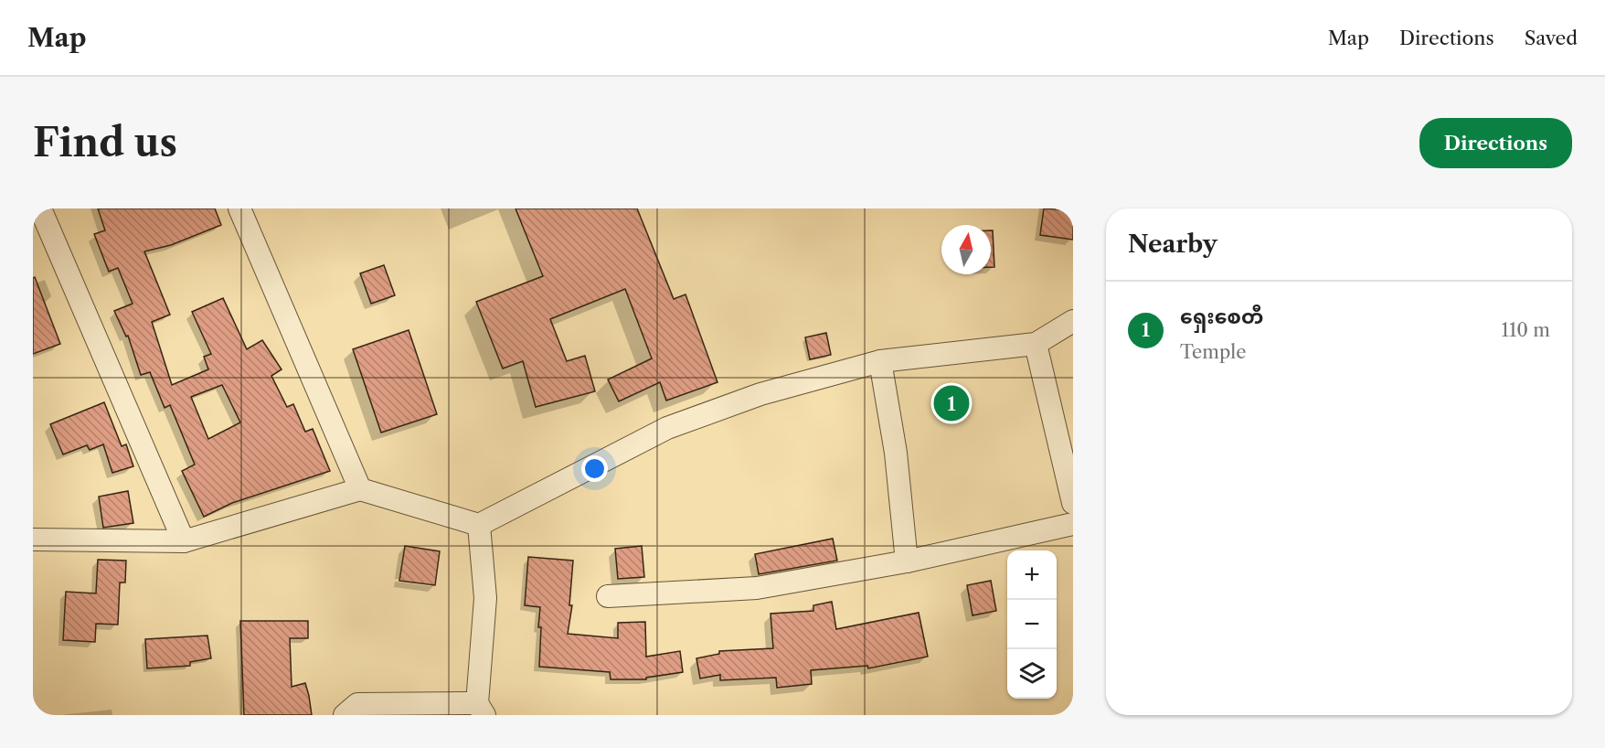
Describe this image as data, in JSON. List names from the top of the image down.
{
  "north": "top",
  "page": {
    "header": "Map",
    "nav": ["Map", "Directions", "Saved"],
    "buttons": "Directions",
    "title": "Find us",
    "heading": "Nearby",
    "list": [
      {
        "mark": "1",
        "name": "ရှေးစေတီ",
        "note": "Temple",
        "value": "110 m"
      }
    ],
    "pins": "1",
    "map_buttons": ["+", "−"]
  }
}
